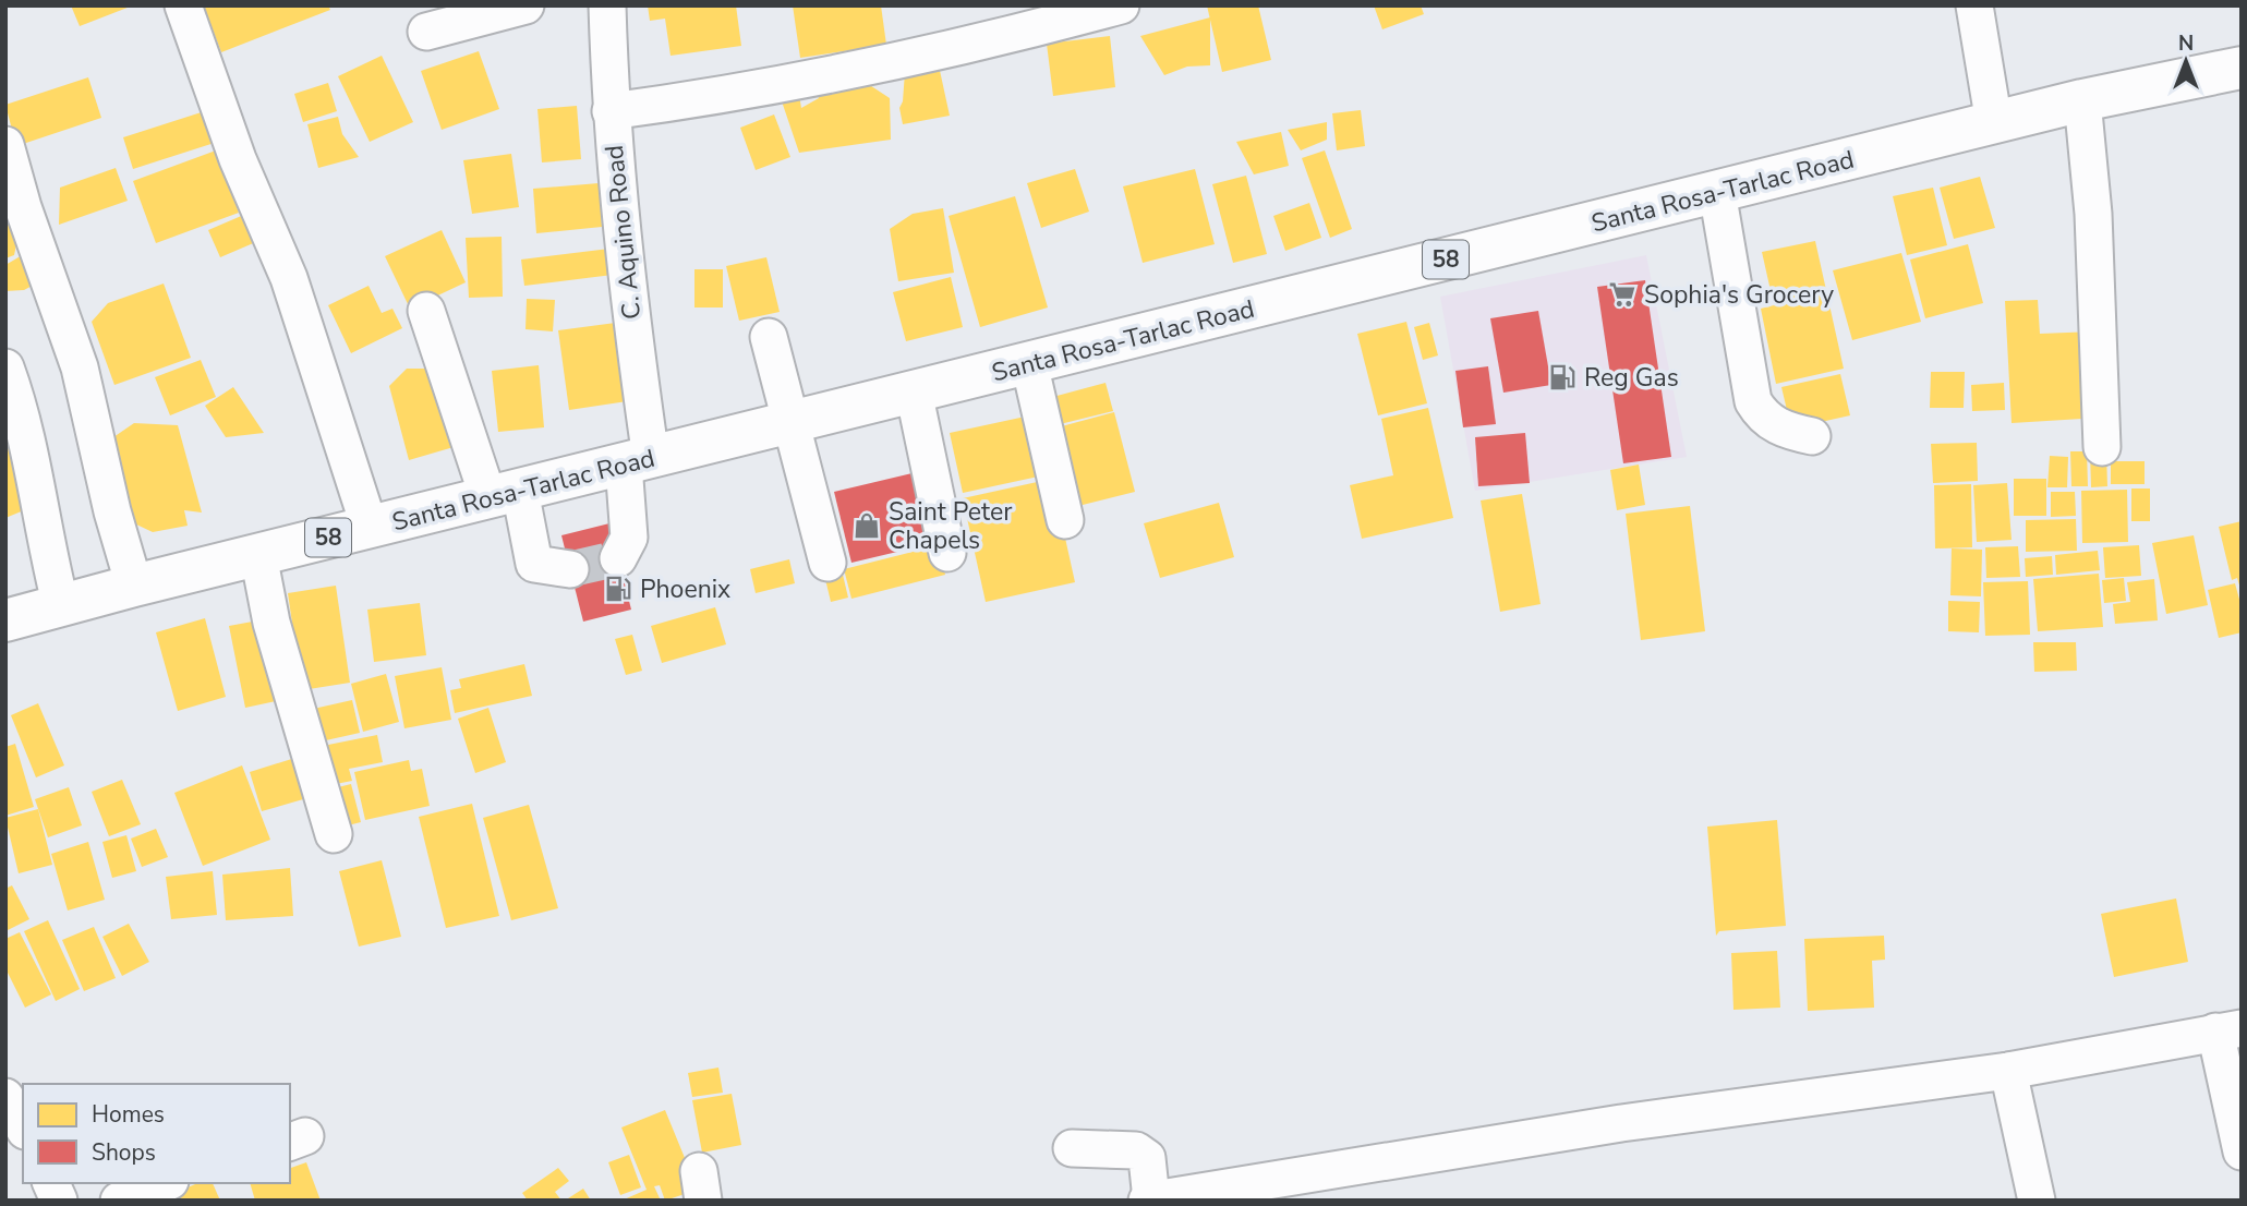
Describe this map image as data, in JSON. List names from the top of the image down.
{
  "streets": {
    "highway": ["Santa Rosa-Tarlac Road", "58"],
    "street": ["C. Aquino Road"]
  },
  "crossings": [
    ["Santa Rosa-Tarlac Road", "C. Aquino Road"]
  ],
  "places": {
    "supermarket": ["Sophia's Grocery"],
    "fuel station": ["Reg Gas", "Phoenix"],
    "shop": ["Saint Peter Chapels"]
  },
  "legend": ["Homes", "Shops"],
  "north": "top"
}
